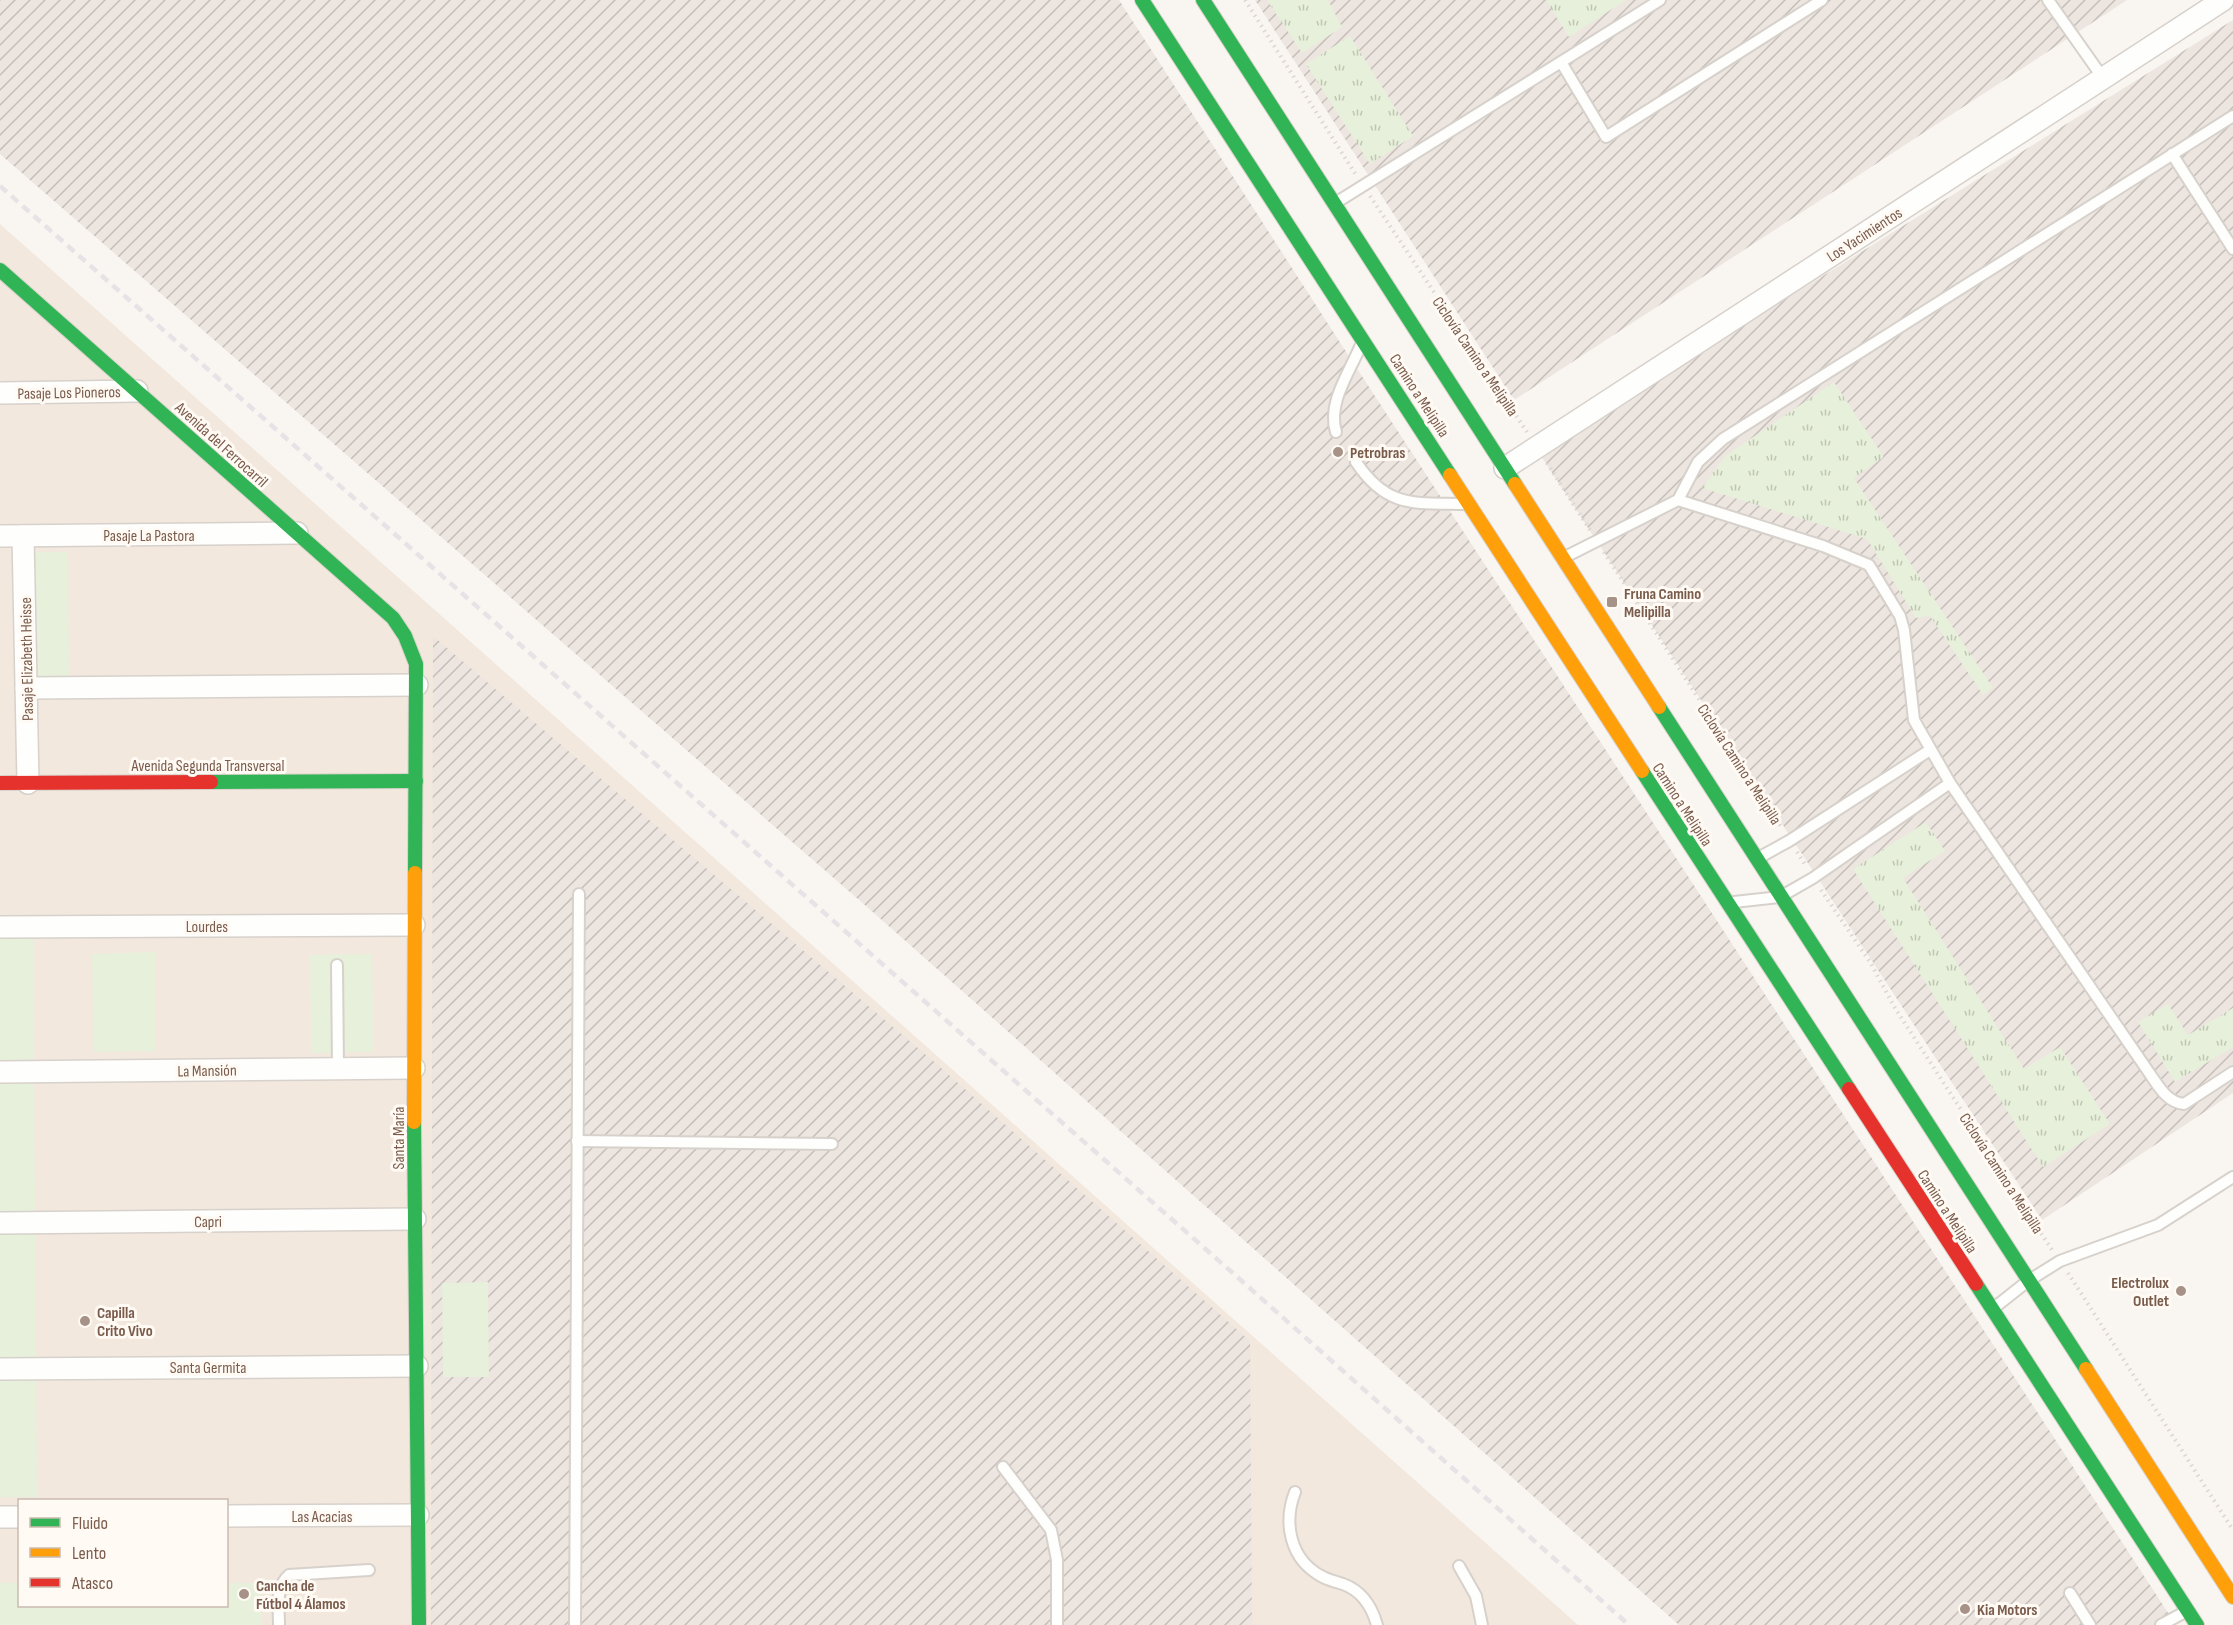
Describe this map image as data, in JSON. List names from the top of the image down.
{
  "streets": {
    "main road": [
      "Camino a Melipilla",
      "Avenida del Ferrocarril",
      "Avenida Segunda Transversal",
      "Santa María"
    ],
    "street": [
      "Los Yacimientos",
      "Pasaje Los Pioneros",
      "Pasaje La Pastora",
      "Pasaje Elizabeth Heisse",
      "Lourdes",
      "La Mansión",
      "Capri",
      "Santa Germita",
      "Las Acacias"
    ],
    "path": ["Ciclovía Camino a Melipilla"]
  },
  "crossings": [
    ["Los Yacimientos", "Ciclovía Camino a Melipilla"],
    ["Los Yacimientos", "Camino a Melipilla"],
    ["Pasaje Los Pioneros", "Avenida del Ferrocarril"],
    ["Avenida del Ferrocarril", "Pasaje La Pastora"],
    ["Avenida del Ferrocarril", "Santa María"],
    ["Pasaje La Pastora", "Pasaje Elizabeth Heisse"],
    ["Pasaje Elizabeth Heisse", "Avenida Segunda Transversal"],
    ["Avenida Segunda Transversal", "Santa María"],
    ["Lourdes", "Santa María"],
    ["La Mansión", "Santa María"],
    ["Santa María", "Capri"],
    ["Santa María", "Santa Germita"],
    ["Santa María", "Las Acacias"]
  ],
  "places": {
    "other": [
      "Petrobras",
      "Electrolux Outlet",
      "Capilla Crito Vivo",
      "Cancha de Fútbol 4 Álamos",
      "Kia Motors"
    ],
    "transit": ["Fruna Camino Melipilla"]
  },
  "legend": ["Fluido", "Lento", "Atasco"]
}
